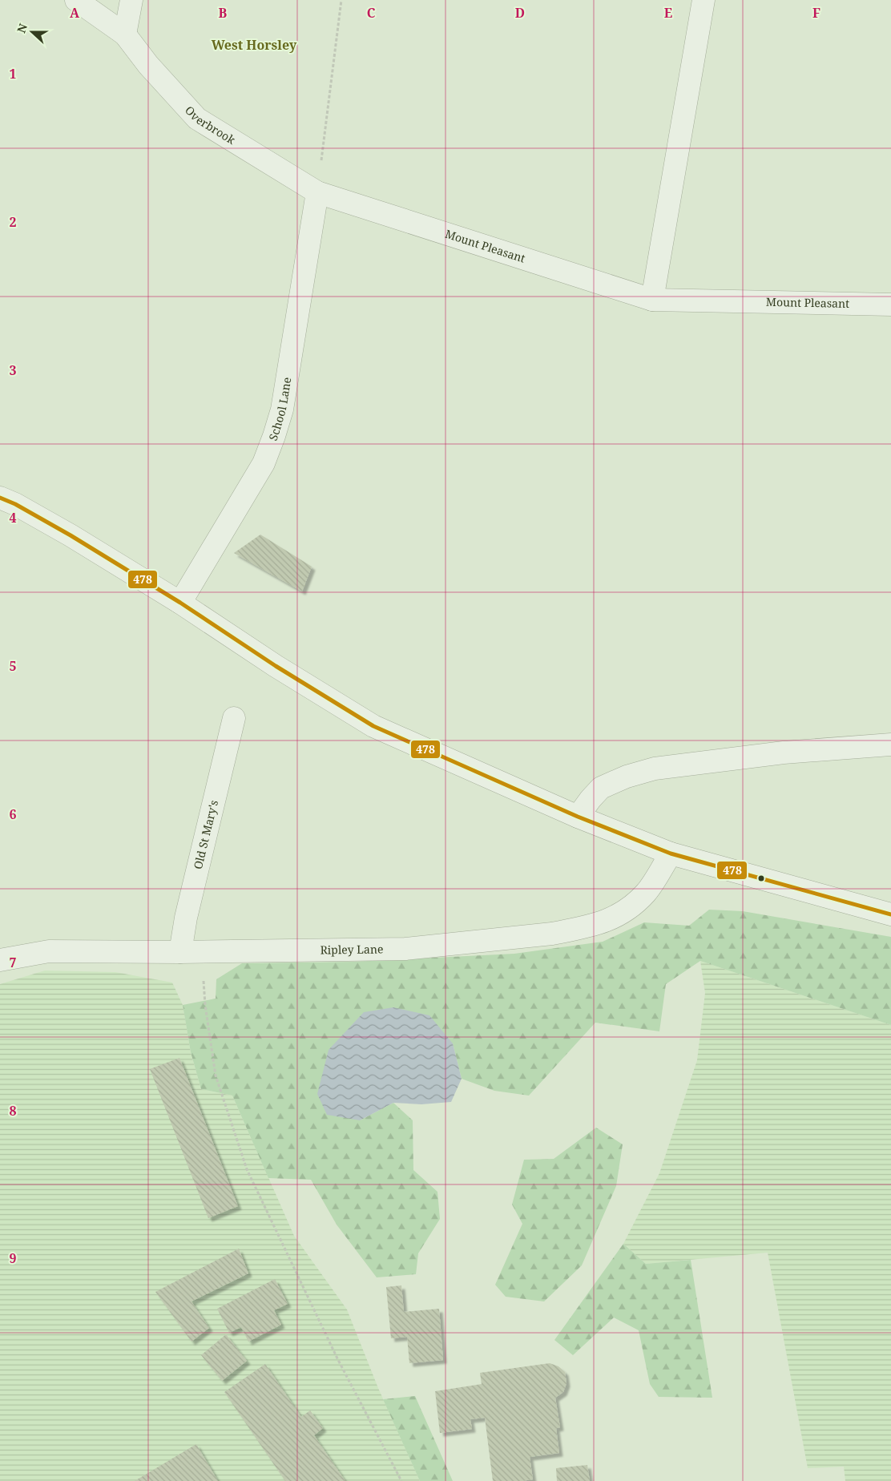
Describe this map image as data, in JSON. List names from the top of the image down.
{
  "streets": {
    "street": [
      "Overbrook",
      "Mount Pleasant",
      "School Lane",
      "Old St Mary's",
      "Ripley Lane"
    ]
  },
  "crossings": [
    ["Overbrook", "Mount Pleasant"],
    ["Overbrook", "School Lane"],
    ["Mount Pleasant", "School Lane"],
    ["Old St Mary's", "Ripley Lane"]
  ],
  "districts": ["West Horsley"],
  "lines": ["transit line 478"],
  "north": "left",
  "grid": {
    "columns": [
      "A",
      "B",
      "C",
      "D",
      "E",
      "F"
    ],
    "rows": [
      "1",
      "2",
      "3",
      "4",
      "5",
      "6",
      "7",
      "8",
      "9"
    ]
  }
}
